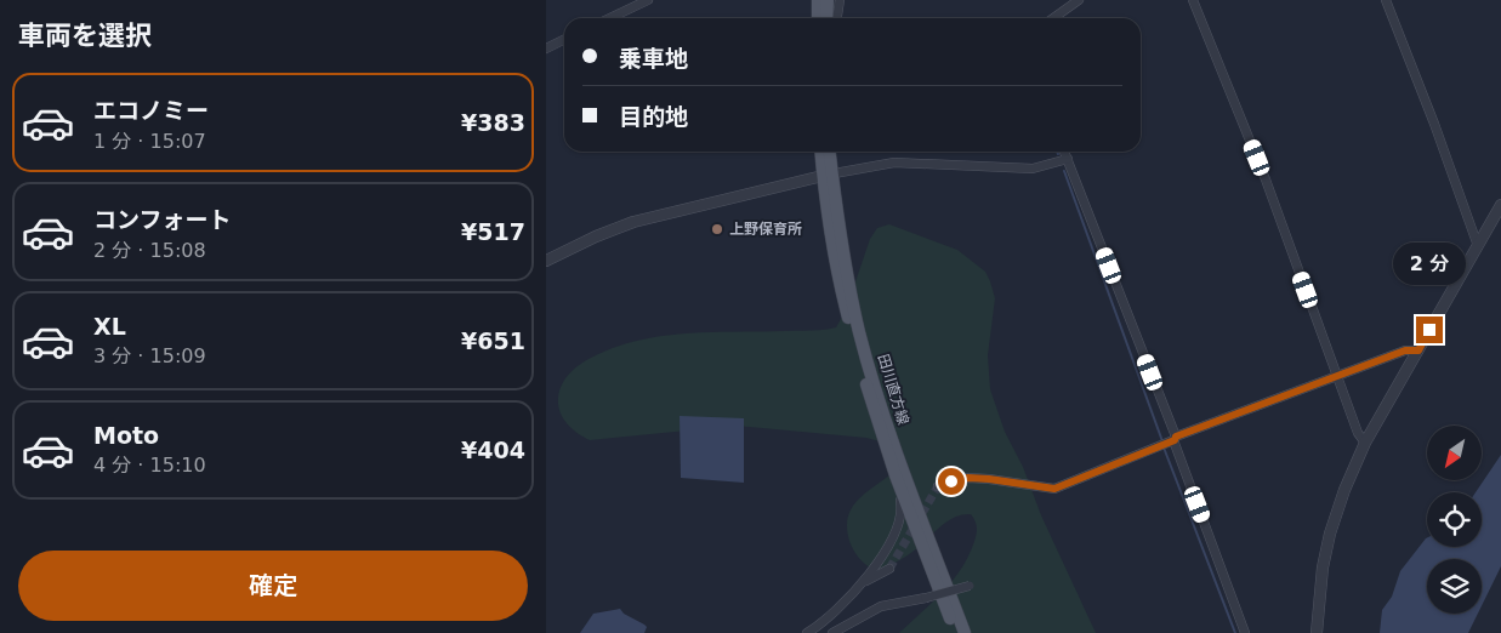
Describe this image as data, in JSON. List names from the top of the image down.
{
  "streets": {
    "main road": ["田川直方線"]
  },
  "places": ["上野保育所"],
  "north": "bottom left",
  "page": {
    "heading": "車両を選択",
    "banner": ["乗車地", "目的地"],
    "list": [
      {
        "name": "エコノミー",
        "note": "1 分 · 15:07",
        "value": "¥383"
      },
      {
        "name": "コンフォート",
        "note": "2 分 · 15:08",
        "value": "¥517"
      },
      {
        "name": "XL",
        "note": "3 分 · 15:09",
        "value": "¥651"
      },
      {
        "name": "Moto",
        "note": "4 分 · 15:10",
        "value": "¥404"
      }
    ],
    "bubble": "2 分",
    "buttons": "確定"
  }
}
